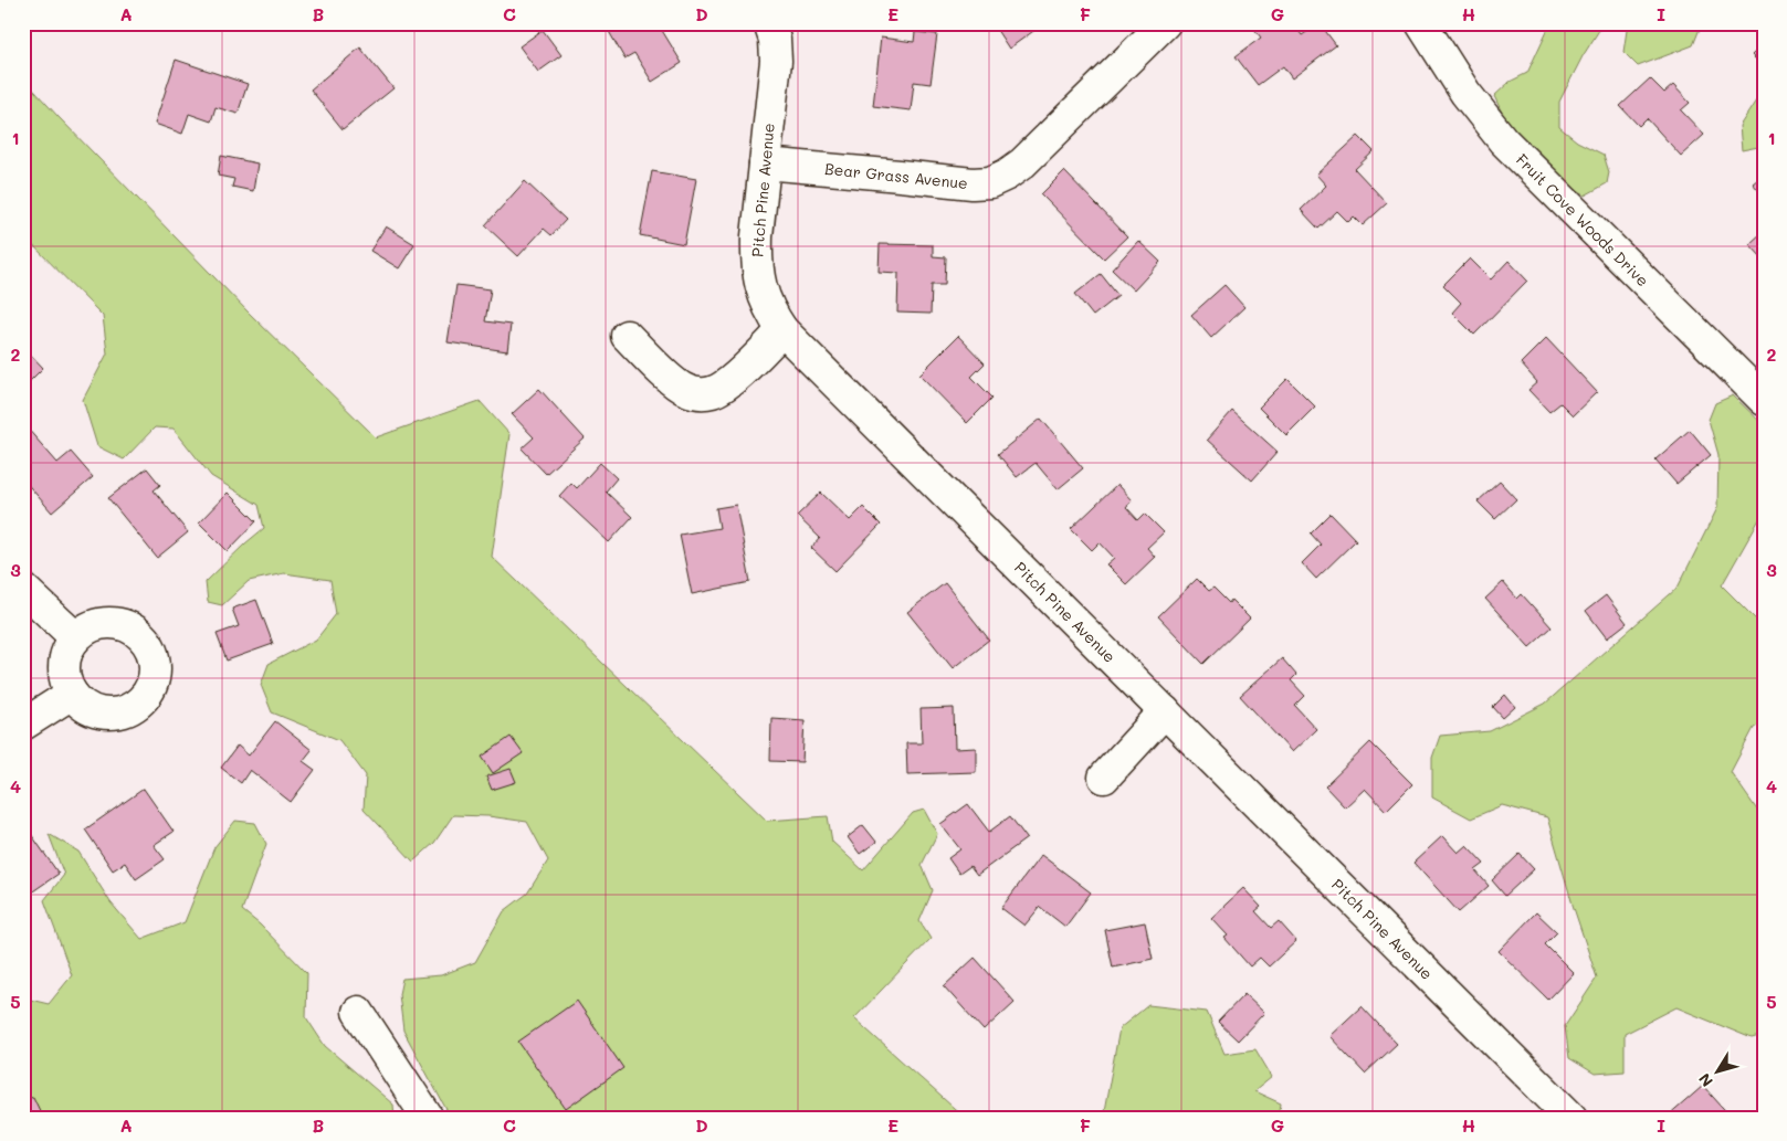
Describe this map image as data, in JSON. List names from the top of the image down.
{
  "streets": {
    "street": ["Bear Grass Avenue", "Pitch Pine Avenue", "Fruit Cove Woods Drive"]
  },
  "crossings": [
    ["Bear Grass Avenue", "Pitch Pine Avenue"]
  ],
  "north": "bottom left",
  "grid": {
    "columns": [
      "A",
      "B",
      "C",
      "D",
      "E",
      "F",
      "G",
      "H",
      "I"
    ],
    "rows": [
      "1",
      "2",
      "3",
      "4",
      "5"
    ]
  }
}
